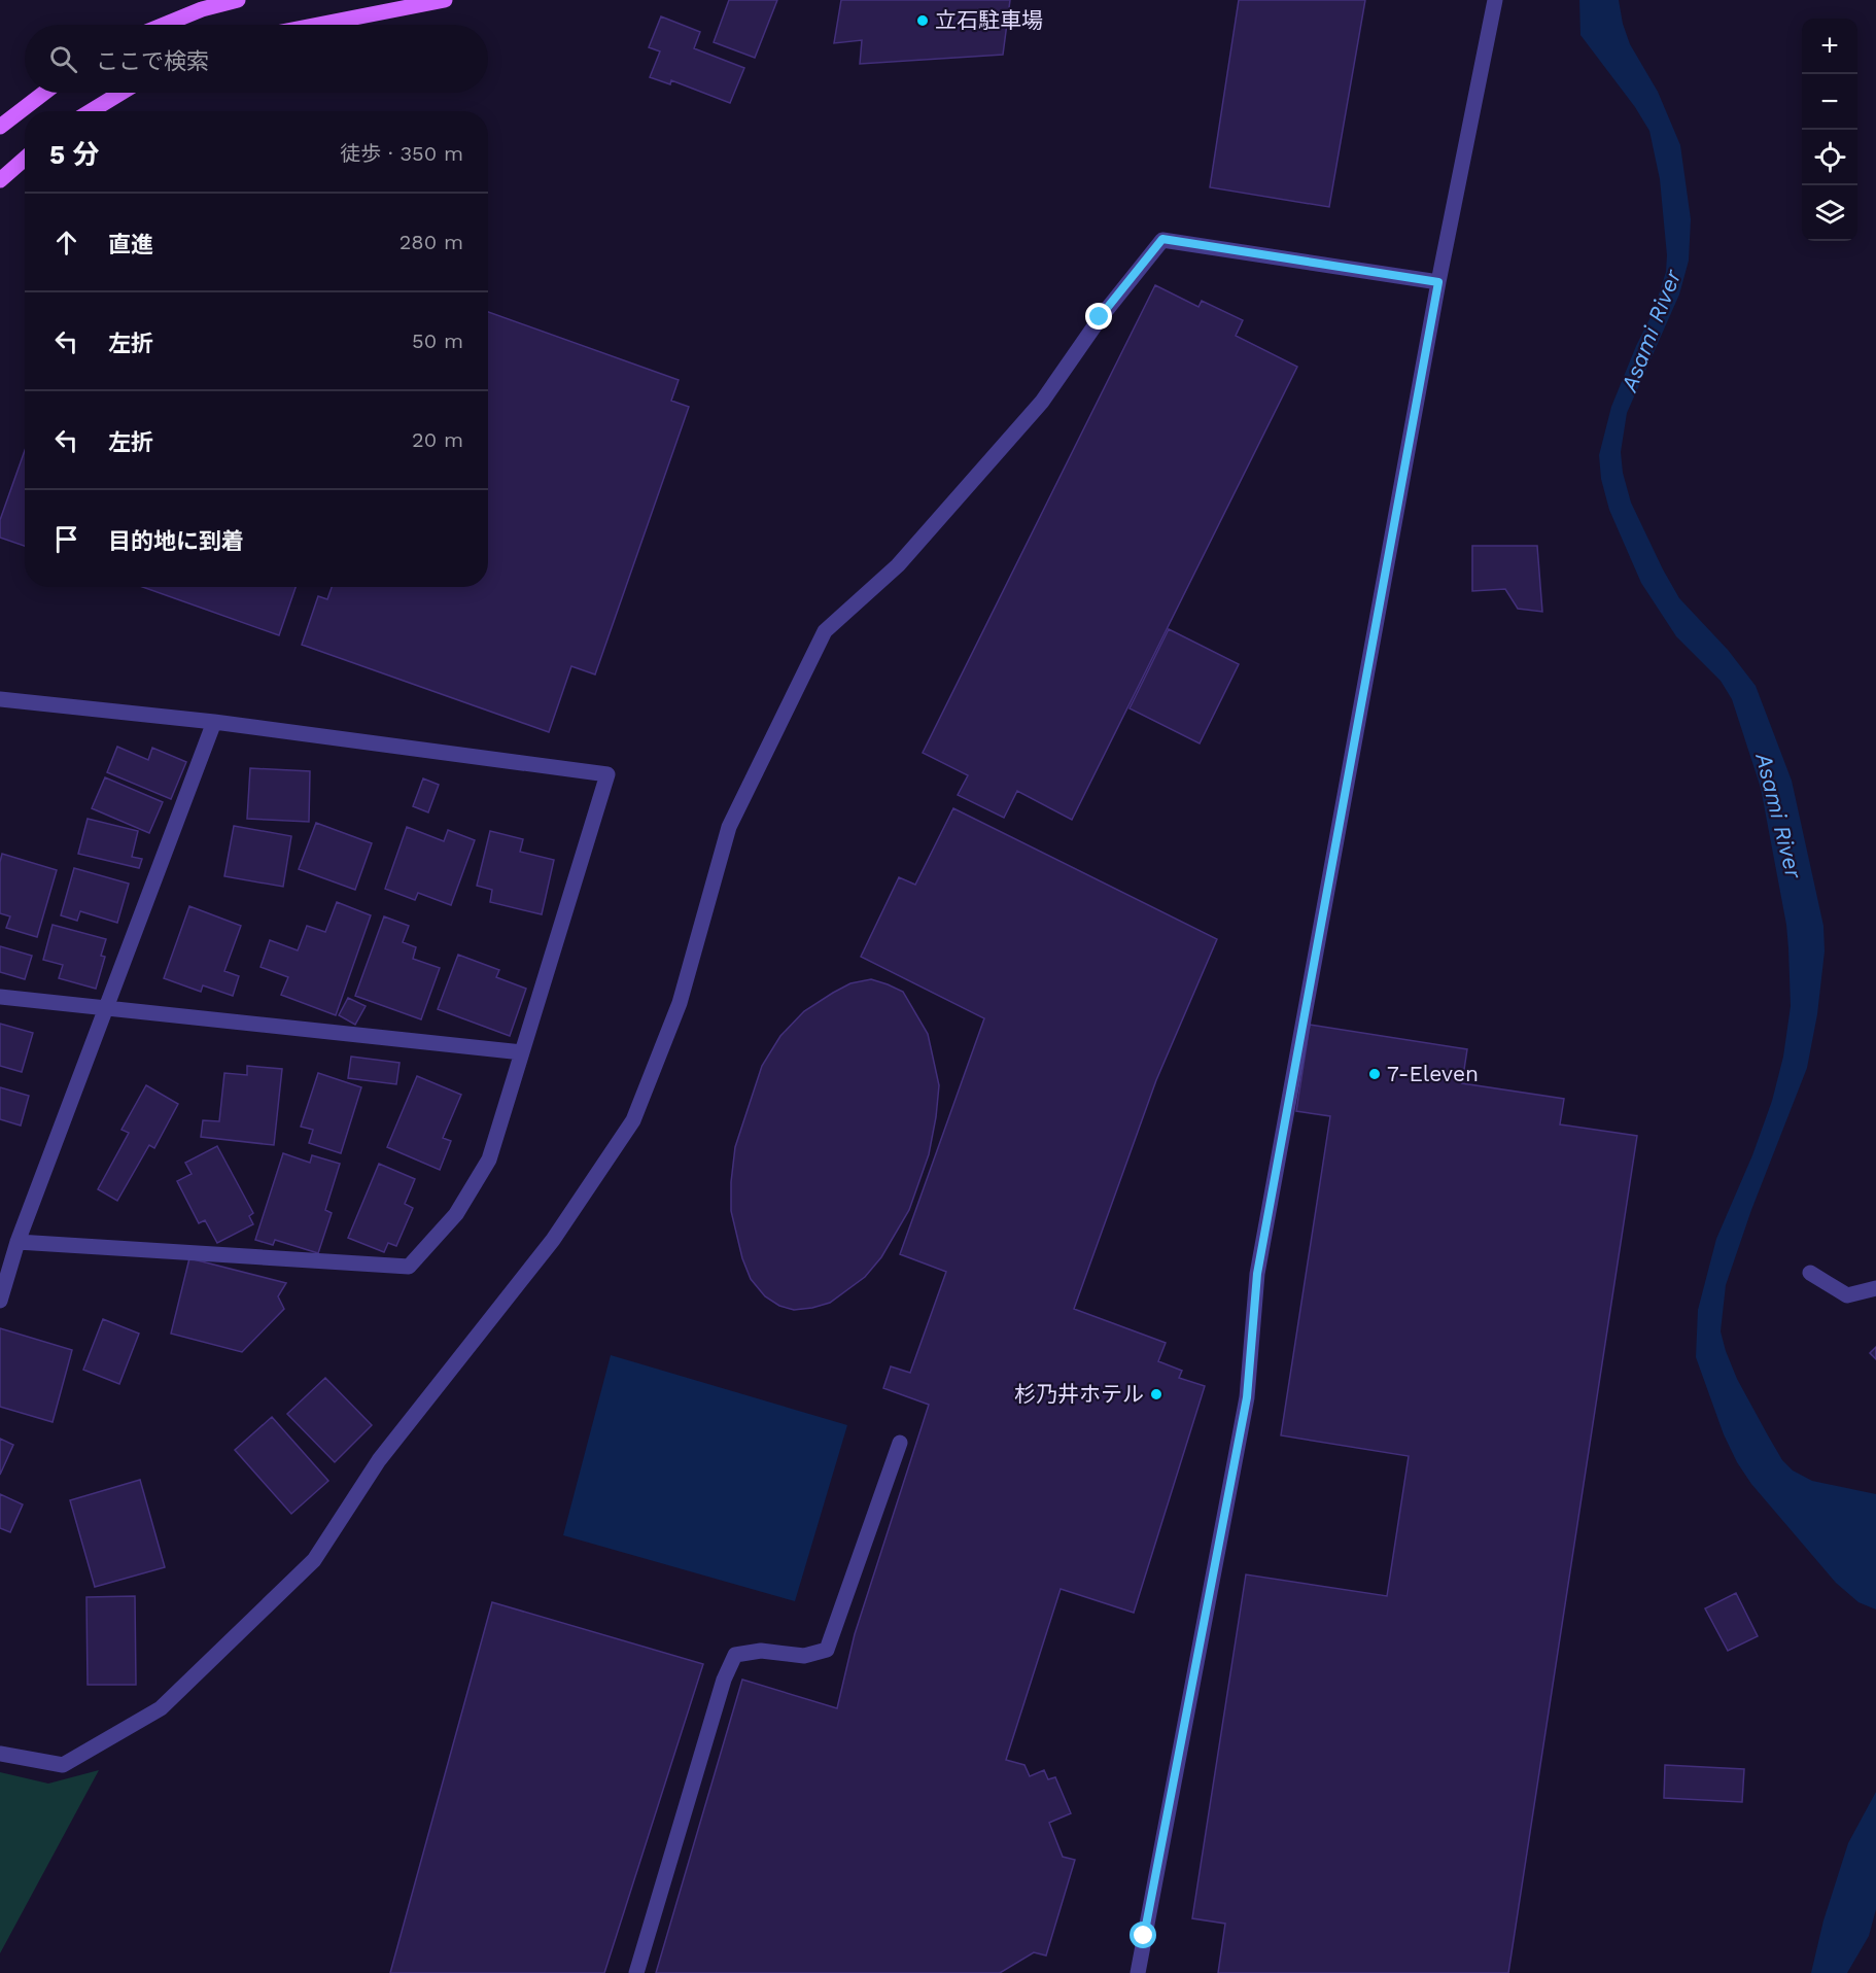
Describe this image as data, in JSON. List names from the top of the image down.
{
  "water": ["Asami River"],
  "places": ["立石駐車場", "7-Eleven", "杉乃井ホテル"],
  "page": {
    "map_buttons": ["+", "−"],
    "search": "ここで検索",
    "heading": ["5 分", "徒歩 · 350 m"],
    "list": [
      ["直進", "280 m"],
      ["左折", "50 m"],
      ["左折", "20 m"],
      "目的地に到着"
    ]
  }
}
